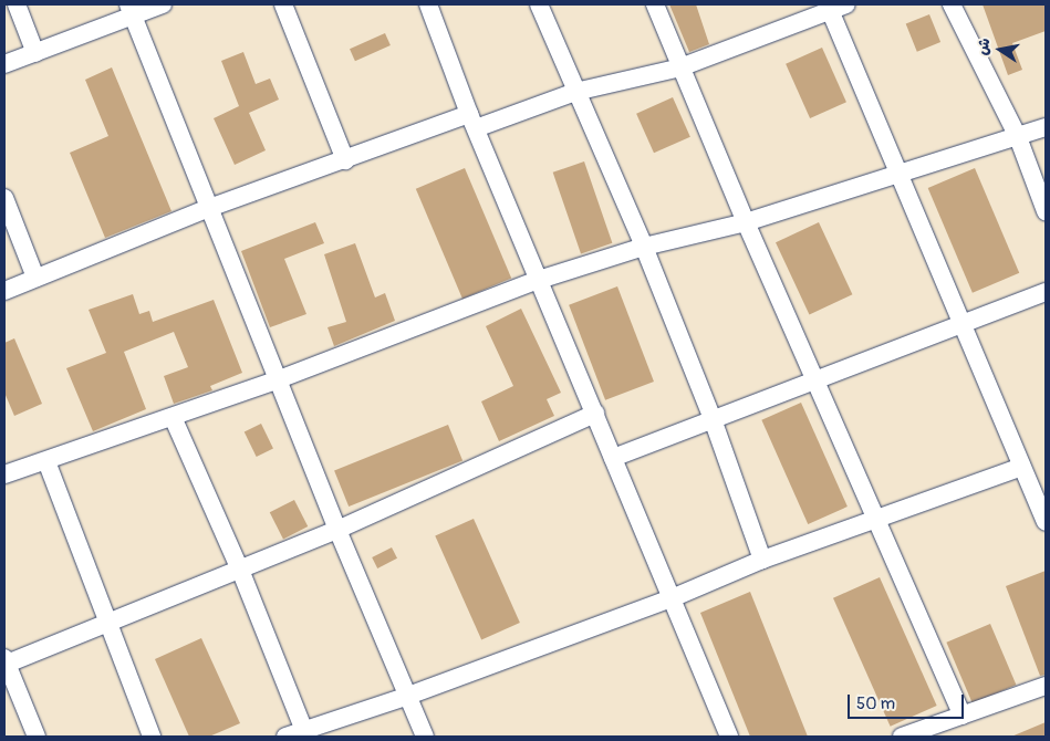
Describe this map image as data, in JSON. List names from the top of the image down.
{
  "scale_bar": "50 m",
  "north": "left"
}
